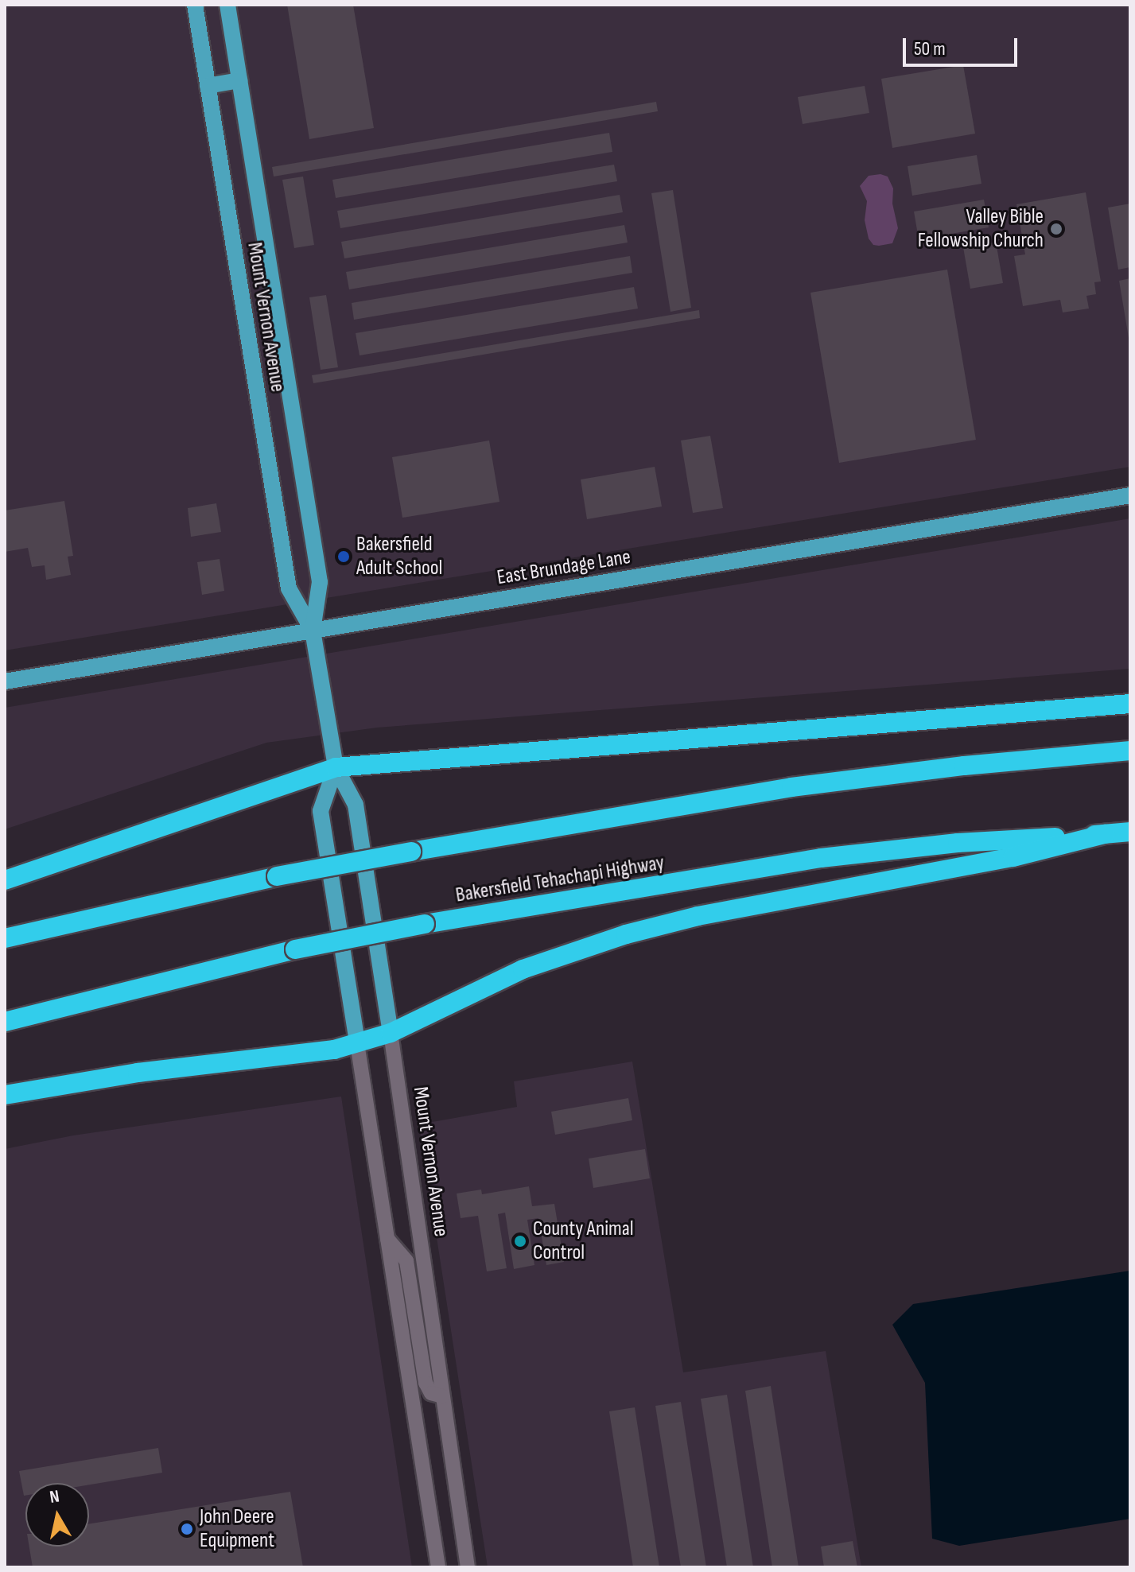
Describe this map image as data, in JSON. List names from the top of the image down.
{
  "streets": {
    "highway": ["Bakersfield Tehachapi Highway"],
    "main road": ["Mount Vernon Avenue", "East Brundage Lane"]
  },
  "crossings": [
    ["Mount Vernon Avenue", "East Brundage Lane"]
  ],
  "places": [
    "Valley Bible Fellowship Church",
    "Bakersfield Adult School",
    "County Animal Control",
    "John Deere Equipment"
  ],
  "scale_bar": "50 m",
  "north": "top"
}
